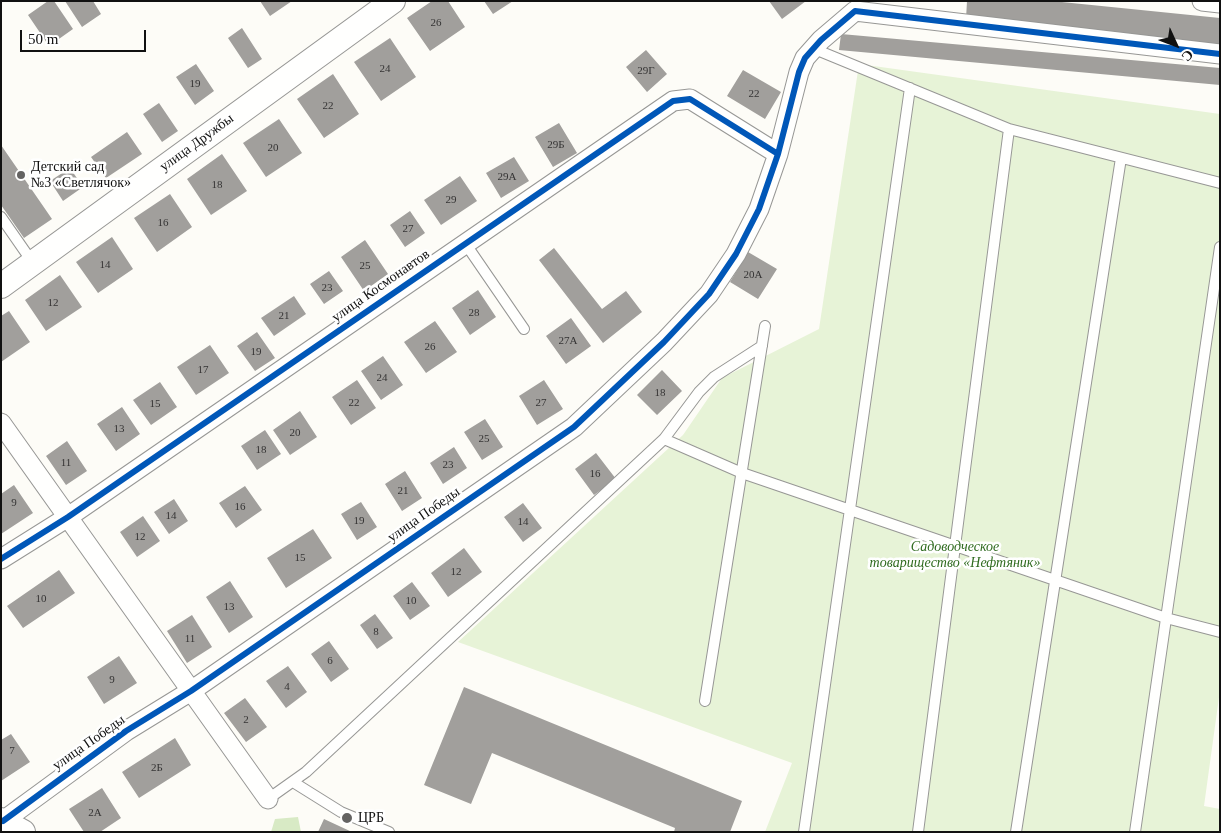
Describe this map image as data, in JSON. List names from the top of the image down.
{
  "streets": {
    "street": ["улица Дружбы", "улица Космонавтов", "улица Победы"]
  },
  "crossings": [
    ["улица Космонавтов", "улица Победы"]
  ],
  "parks": ["Садоводческое товарищество «Нефтяник»"],
  "places": ["Детский сад №3 «Светлячок»", "ЦРБ"],
  "house_numbers": [
    "26",
    "24",
    "29Г",
    "19",
    "22",
    "22",
    "29Б",
    "20",
    "29А",
    "18",
    "29",
    "16",
    "27",
    "14",
    "25",
    "20А",
    "23",
    "12",
    "28",
    "21",
    "27А",
    "26",
    "19",
    "17",
    "24",
    "18",
    "22",
    "27",
    "15",
    "13",
    "20",
    "25",
    "18",
    "11",
    "23",
    "16",
    "21",
    "9",
    "16",
    "14",
    "19",
    "14",
    "12",
    "15",
    "12",
    "10",
    "10",
    "13",
    "8",
    "11",
    "6",
    "9",
    "4",
    "2",
    "7",
    "2Б",
    "2А"
  ],
  "scale_bar": "50 m",
  "north": "bottom right"
}
